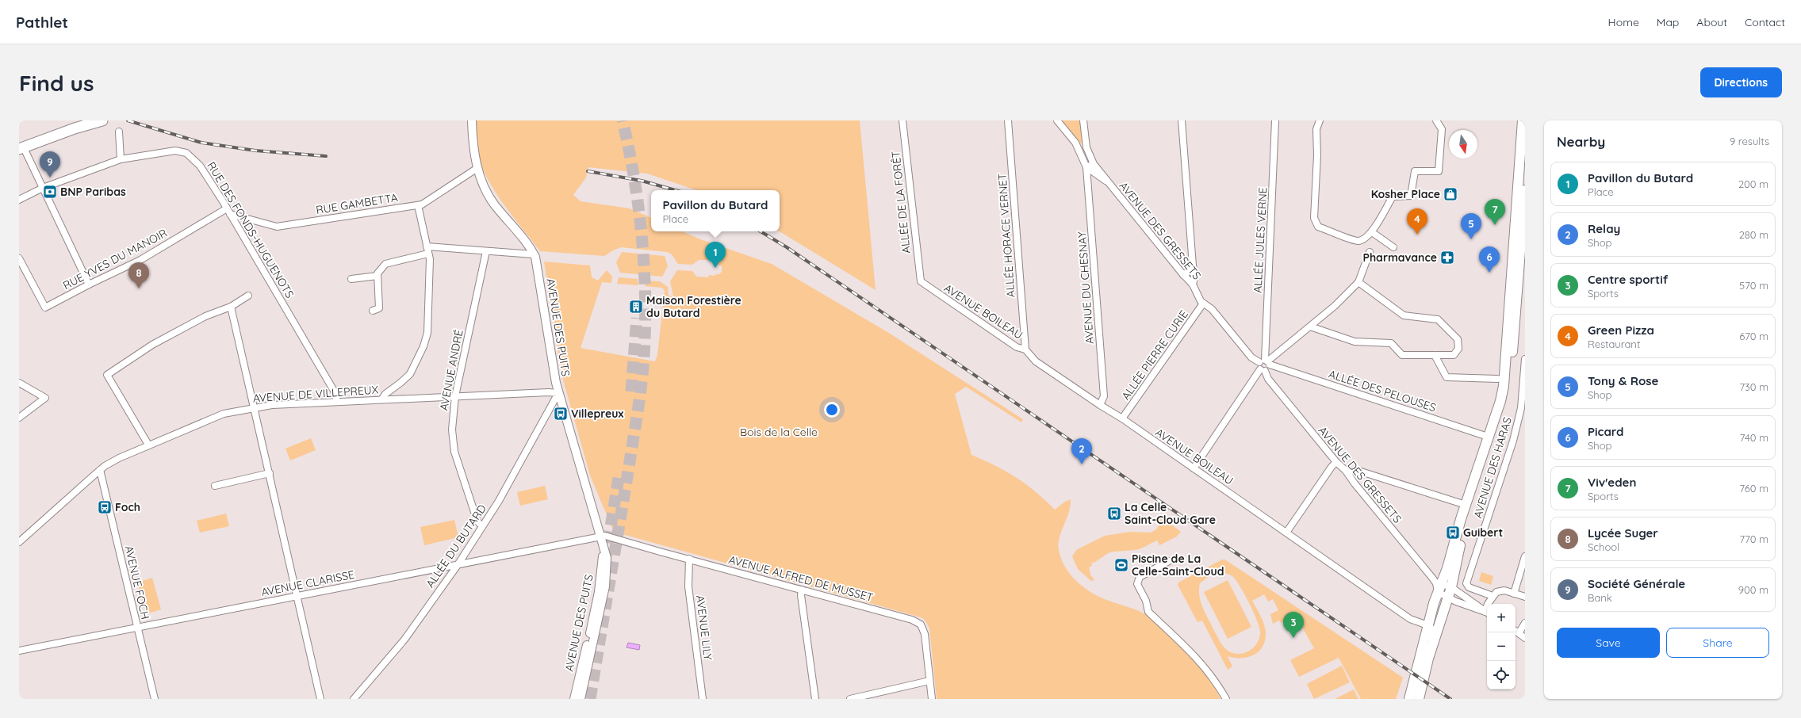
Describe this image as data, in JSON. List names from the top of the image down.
{
  "streets": {
    "street": [
      "ALLÉE DE LA FORÊT",
      "RUE GAMBETTA",
      "RUE DES FONDS-HUGUENOTS",
      "AVENUE DES GRESSETS",
      "ALLÉE HORACE VERNET",
      "ALLÉE JULES VERNE",
      "RUE YVES DU MANOIR",
      "AVENUE DU CHESNAY",
      "AVENUE BOILEAU",
      "AVENUE DES PUITS",
      "ALLÉE PIERRE CURIE",
      "AVENUE ANDRÉ",
      "ALLÉE DES PELOUSES",
      "AVENUE DE VILLEPREUX",
      "AVENUE DES HARAS",
      "ALLÉE DU BUTARD",
      "AVENUE ALFRED DE MUSSET",
      "AVENUE FOCH",
      "AVENUE CLARISSE",
      "AVENUE LILY"
    ]
  },
  "crossings": [
    ["ALLÉE DE LA FORÊT", "AVENUE BOILEAU"],
    ["RUE GAMBETTA", "RUE DES FONDS-HUGUENOTS"],
    ["RUE GAMBETTA", "RUE YVES DU MANOIR"],
    ["RUE GAMBETTA", "AVENUE DES PUITS"],
    ["RUE DES FONDS-HUGUENOTS", "RUE YVES DU MANOIR"],
    ["RUE DES FONDS-HUGUENOTS", "AVENUE DE VILLEPREUX"],
    ["AVENUE DES GRESSETS", "ALLÉE JULES VERNE"],
    ["AVENUE DES GRESSETS", "AVENUE DU CHESNAY"],
    ["AVENUE DES GRESSETS", "ALLÉE PIERRE CURIE"],
    ["AVENUE DES GRESSETS", "ALLÉE DES PELOUSES"],
    ["ALLÉE HORACE VERNET", "AVENUE BOILEAU"],
    ["ALLÉE JULES VERNE", "ALLÉE DES PELOUSES"],
    ["AVENUE DU CHESNAY", "AVENUE BOILEAU"],
    ["AVENUE BOILEAU", "ALLÉE PIERRE CURIE"],
    ["AVENUE DES PUITS", "AVENUE DE VILLEPREUX"],
    ["AVENUE DES PUITS", "ALLÉE DU BUTARD"],
    ["AVENUE DES PUITS", "AVENUE ALFRED DE MUSSET"],
    ["AVENUE DES PUITS", "AVENUE CLARISSE"],
    ["AVENUE ANDRÉ", "AVENUE DE VILLEPREUX"],
    ["AVENUE ANDRÉ", "ALLÉE DU BUTARD"],
    ["AVENUE DE VILLEPREUX", "ALLÉE DU BUTARD"],
    ["AVENUE DE VILLEPREUX", "AVENUE FOCH"],
    ["ALLÉE DU BUTARD", "AVENUE CLARISSE"],
    ["AVENUE ALFRED DE MUSSET", "AVENUE CLARISSE"],
    ["AVENUE ALFRED DE MUSSET", "AVENUE LILY"],
    ["AVENUE FOCH", "AVENUE CLARISSE"]
  ],
  "parks": ["Bois de la Celle"],
  "places": {
    "bank": ["BNP Paribas"],
    "shop": ["Kosher Place"],
    "pharmacy": ["Pharmavance"],
    "building": ["Maison Forestière du Butard"],
    "bus stop": [
      "Villepreux",
      "Foch",
      "La Celle Saint-Cloud Gare",
      "Guibert"
    ],
    "sports": ["Piscine de La Celle-Saint-Cloud"]
  },
  "north": "bottom",
  "page": {
    "header": "Pathlet",
    "nav": [
      "Home",
      "Map",
      "About",
      "Contact"
    ],
    "buttons": [
      "Directions",
      ["Save", "Share"]
    ],
    "title": "Find us",
    "heading": ["Nearby", "9 results"],
    "pins": [
      "9",
      "7",
      "4",
      "5",
      "1",
      "6",
      "8",
      "2",
      "3"
    ],
    "list": [
      {
        "mark": "1",
        "name": "Pavillon du Butard",
        "note": "Place",
        "value": "200 m"
      },
      {
        "mark": "2",
        "name": "Relay",
        "note": "Shop",
        "value": "280 m"
      },
      {
        "mark": "3",
        "name": "Centre sportif",
        "note": "Sports",
        "value": "570 m"
      },
      {
        "mark": "4",
        "name": "Green Pizza",
        "note": "Restaurant",
        "value": "670 m"
      },
      {
        "mark": "5",
        "name": "Tony & Rose",
        "note": "Shop",
        "value": "730 m"
      },
      {
        "mark": "6",
        "name": "Picard",
        "note": "Shop",
        "value": "740 m"
      },
      {
        "mark": "7",
        "name": "Viv'eden",
        "note": "Sports",
        "value": "760 m"
      },
      {
        "mark": "8",
        "name": "Lycée Suger",
        "note": "School",
        "value": "770 m"
      },
      {
        "mark": "9",
        "name": "Société Générale",
        "note": "Bank",
        "value": "900 m"
      }
    ],
    "popup": ["Pavillon du Butard", "Place"],
    "map_buttons": ["+", "−"]
  }
}
